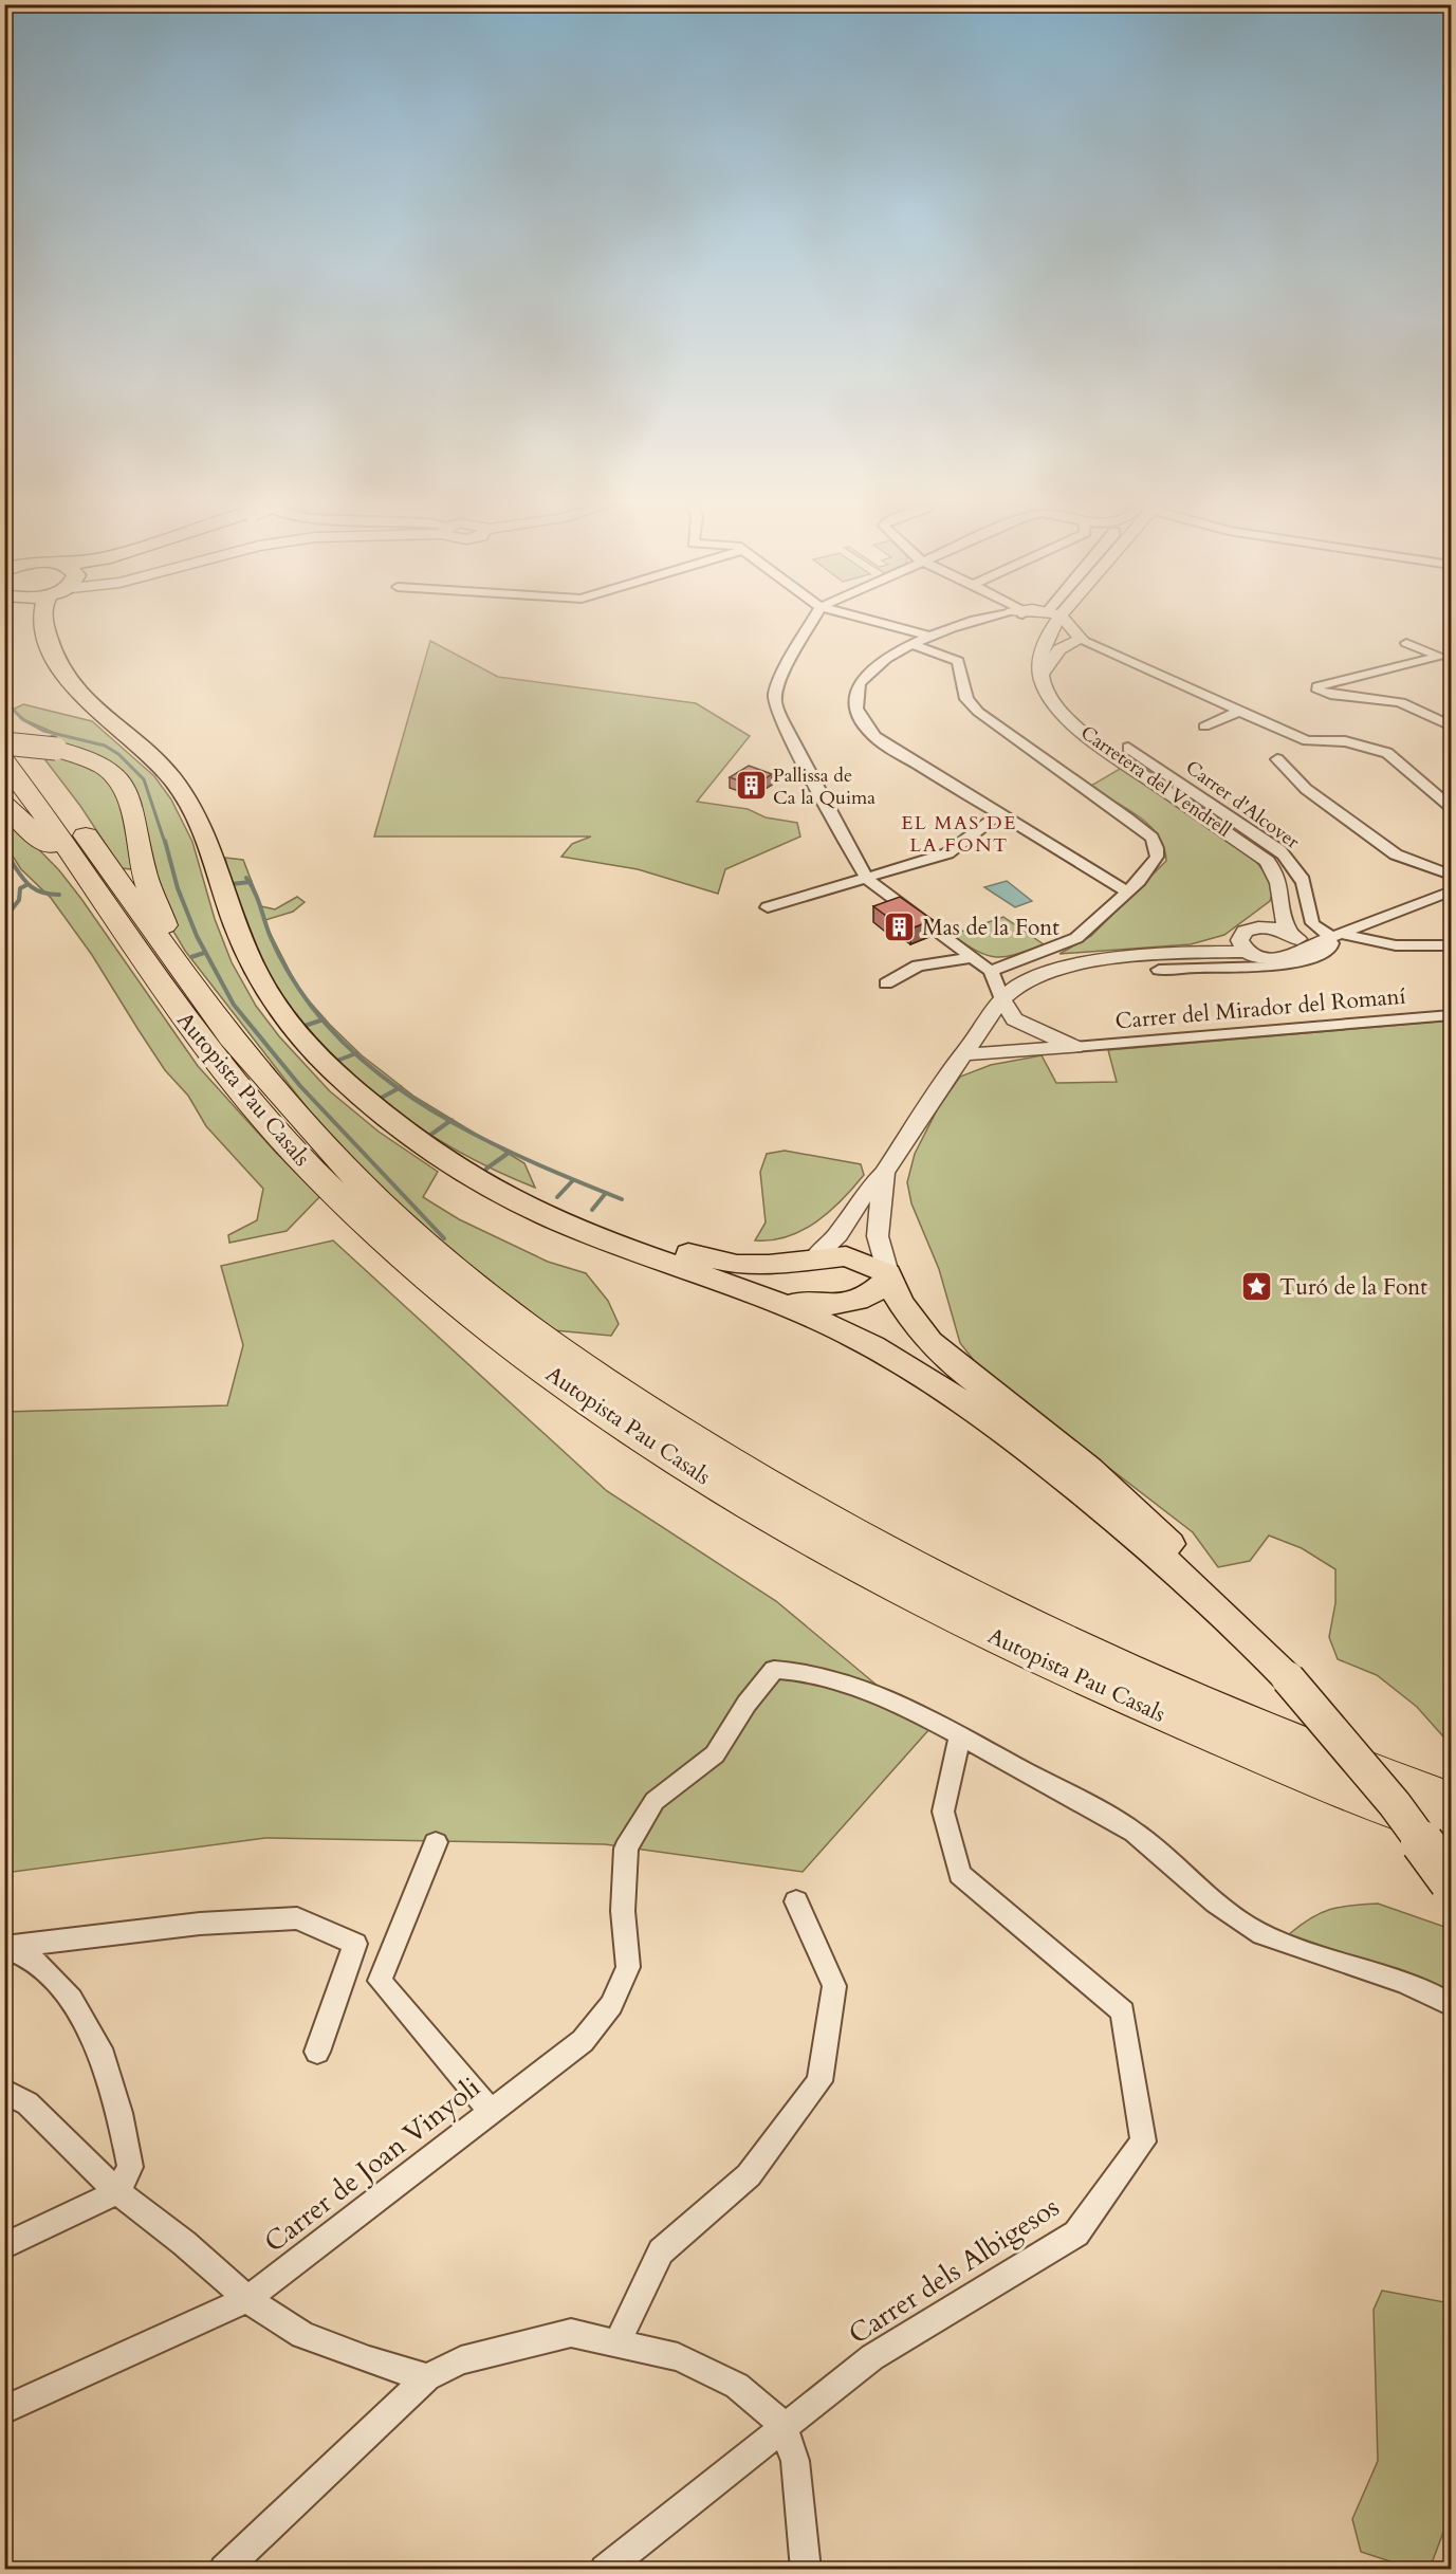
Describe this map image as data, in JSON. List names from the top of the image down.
{
  "streets": {
    "highway": ["Autopista Pau Casals"],
    "street": [
      "Carretera del Vendrell",
      "Carrer d'Alcover",
      "Carrer del Mirador del Romaní",
      "Carrer de Joan Vinyoli",
      "Carrer dels Albigesos"
    ]
  },
  "crossings": [
    ["Carrer de Joan Vinyoli", "Carrer dels Albigesos"]
  ],
  "districts": ["EL MAS DE LA FONT"],
  "places": {
    "building": ["Pallissa de Ca la Quima", "Mas de la Font"],
    "place": ["Turó de la Font"]
  }
}
